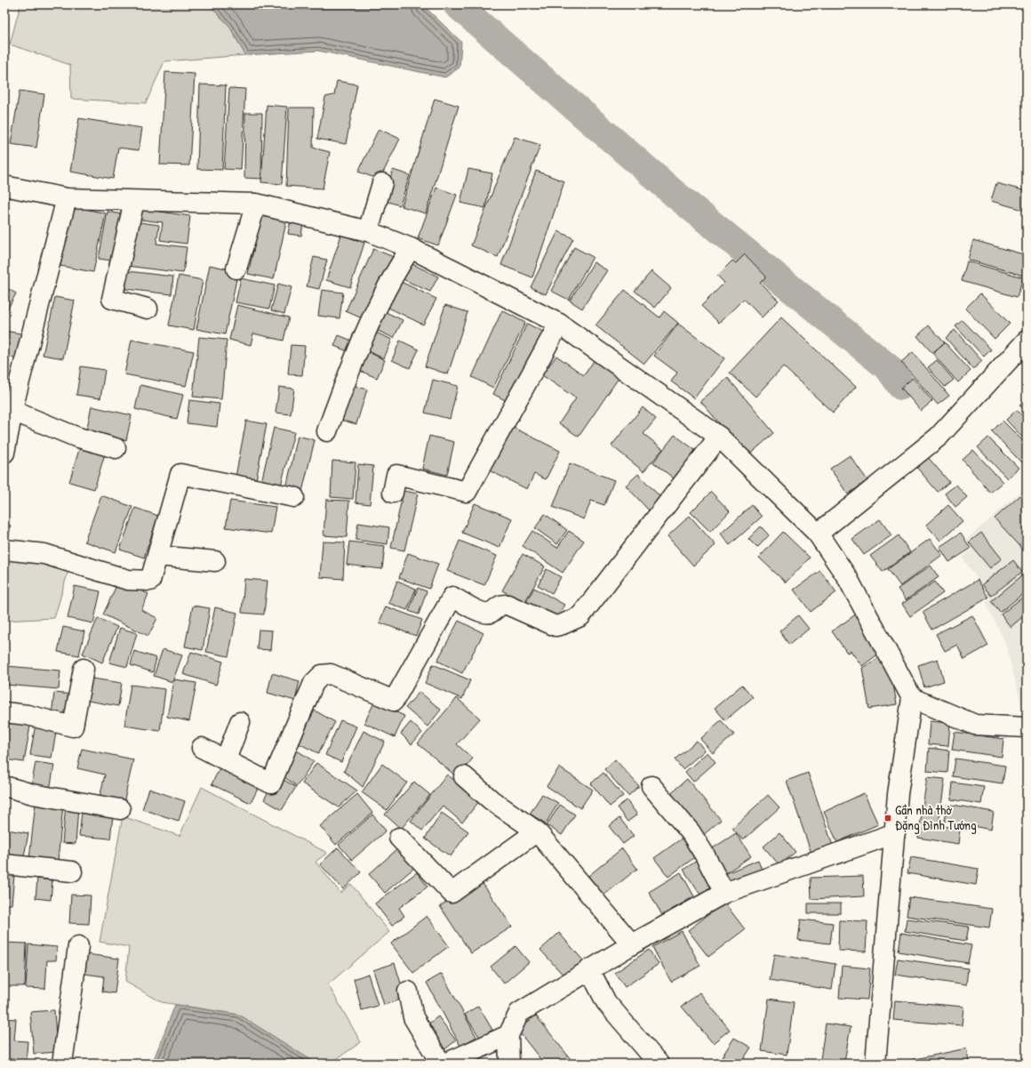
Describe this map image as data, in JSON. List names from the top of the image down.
{
  "places": {
    "transit": ["Gần nhà thờ Đặng Đình Tướng"]
  }
}
